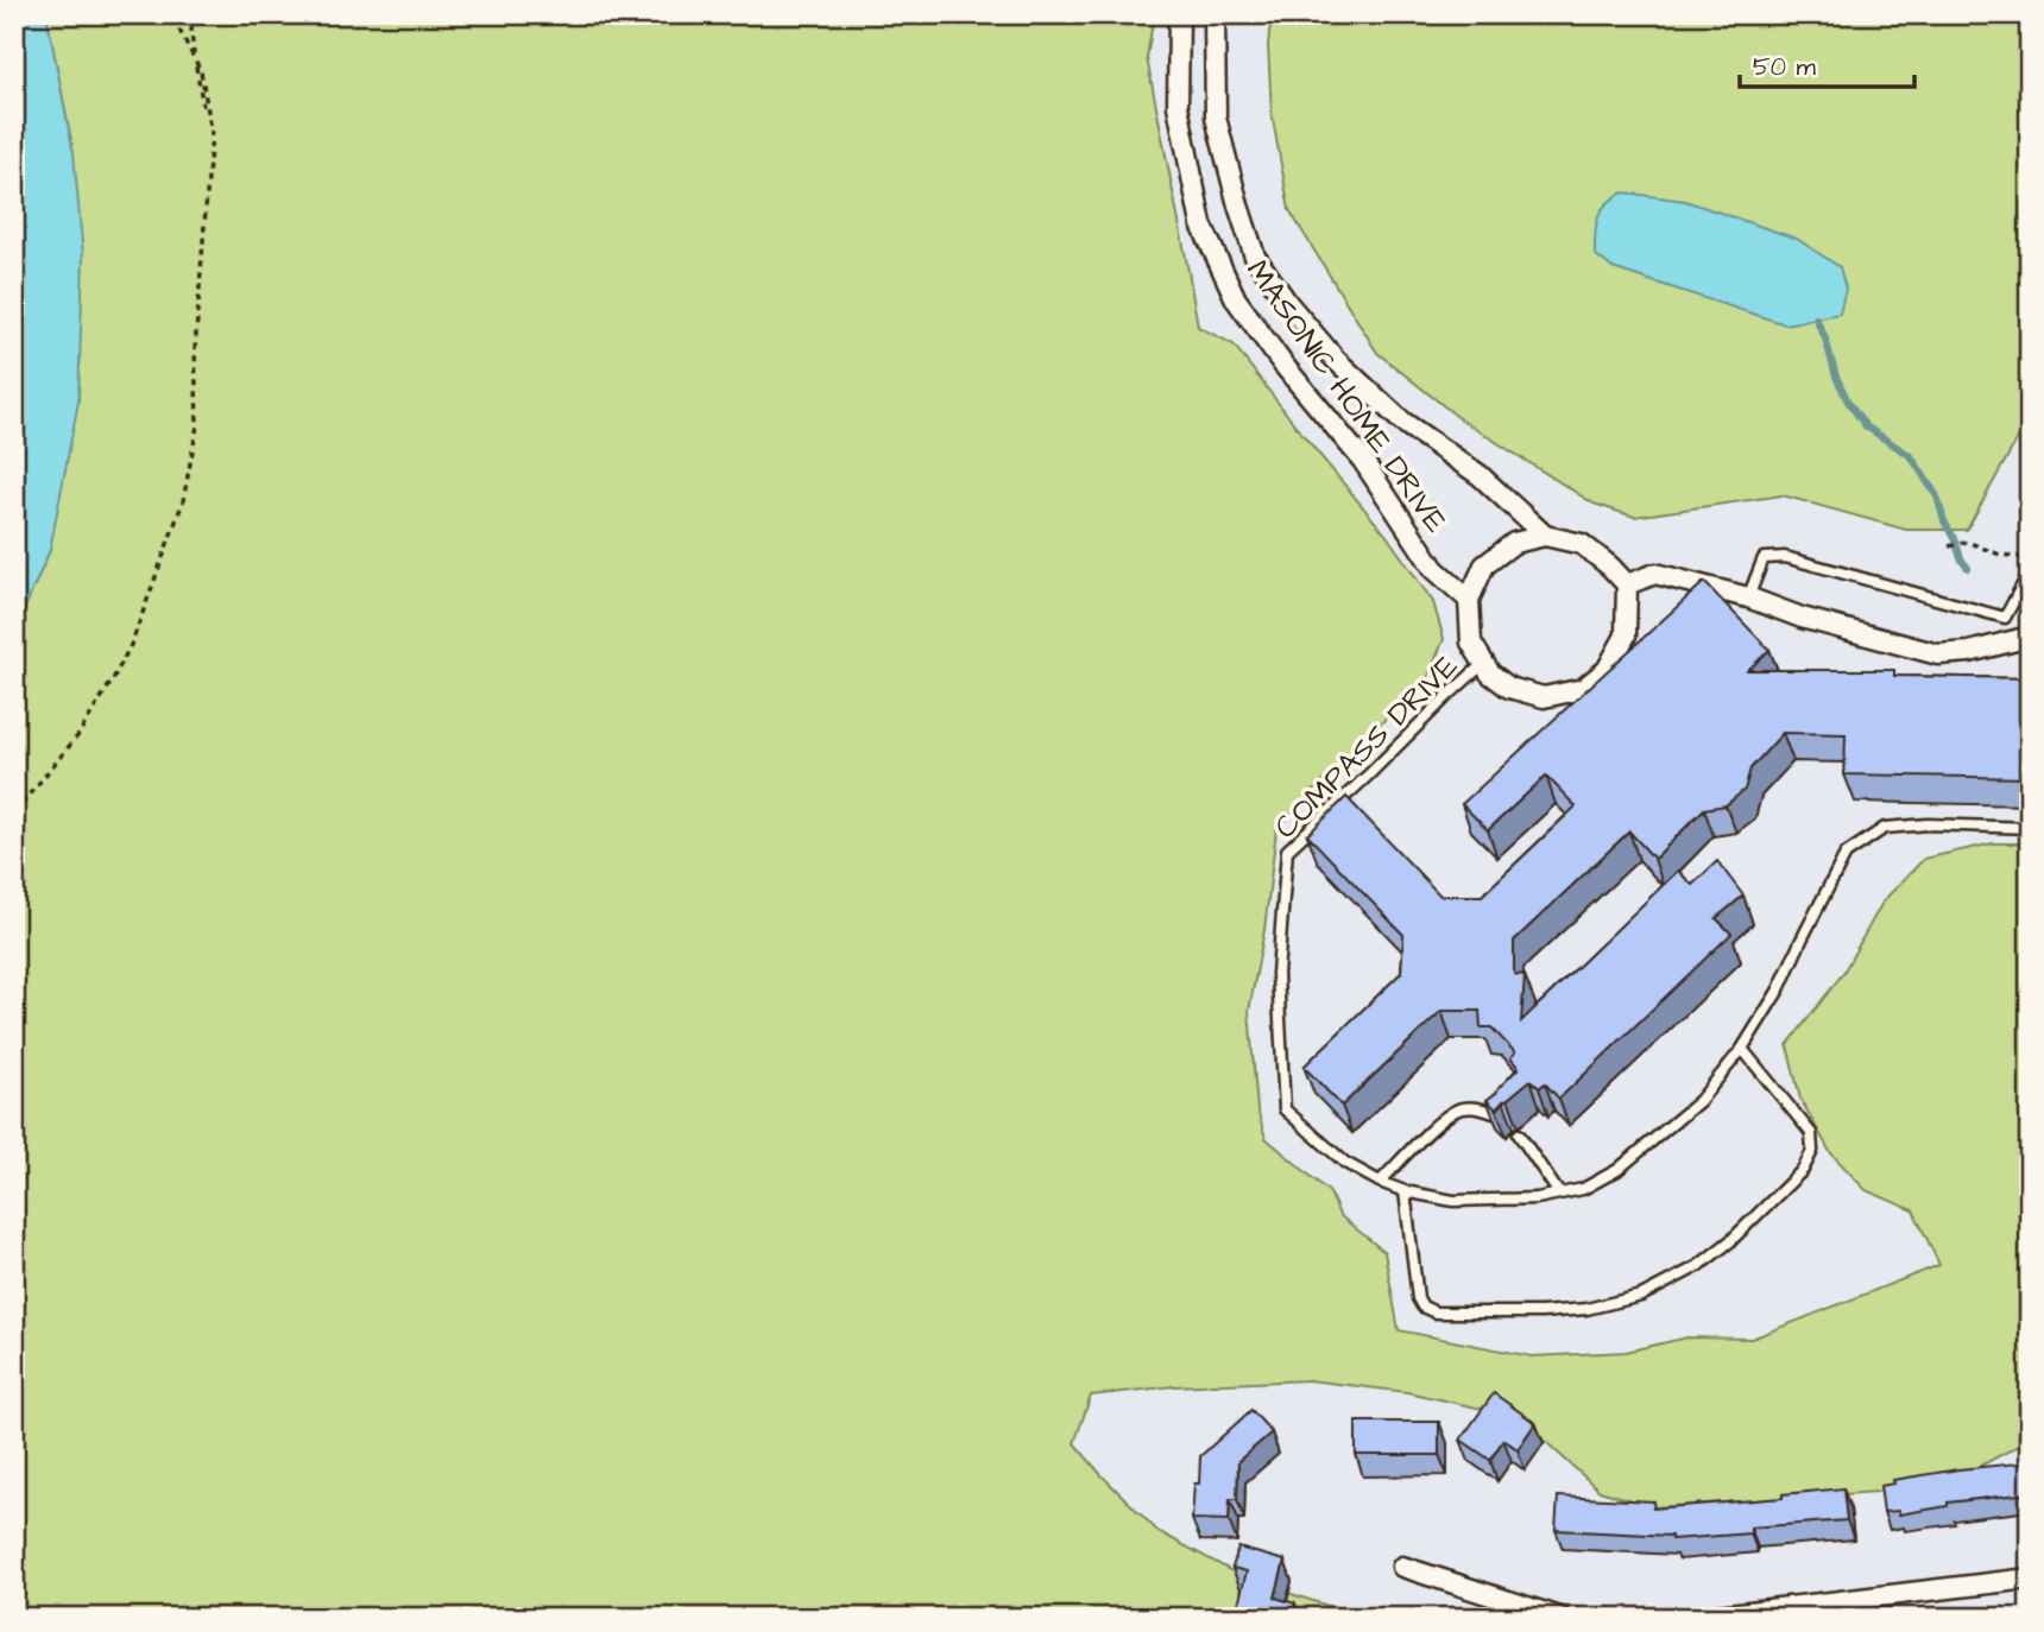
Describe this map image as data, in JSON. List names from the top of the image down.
{
  "streets": {
    "street": ["MASONIC HOME DRIVE"],
    "lane": ["COMPASS DRIVE"]
  },
  "crossings": [
    ["MASONIC HOME DRIVE", "COMPASS DRIVE"]
  ],
  "scale_bar": "50 m"
}
